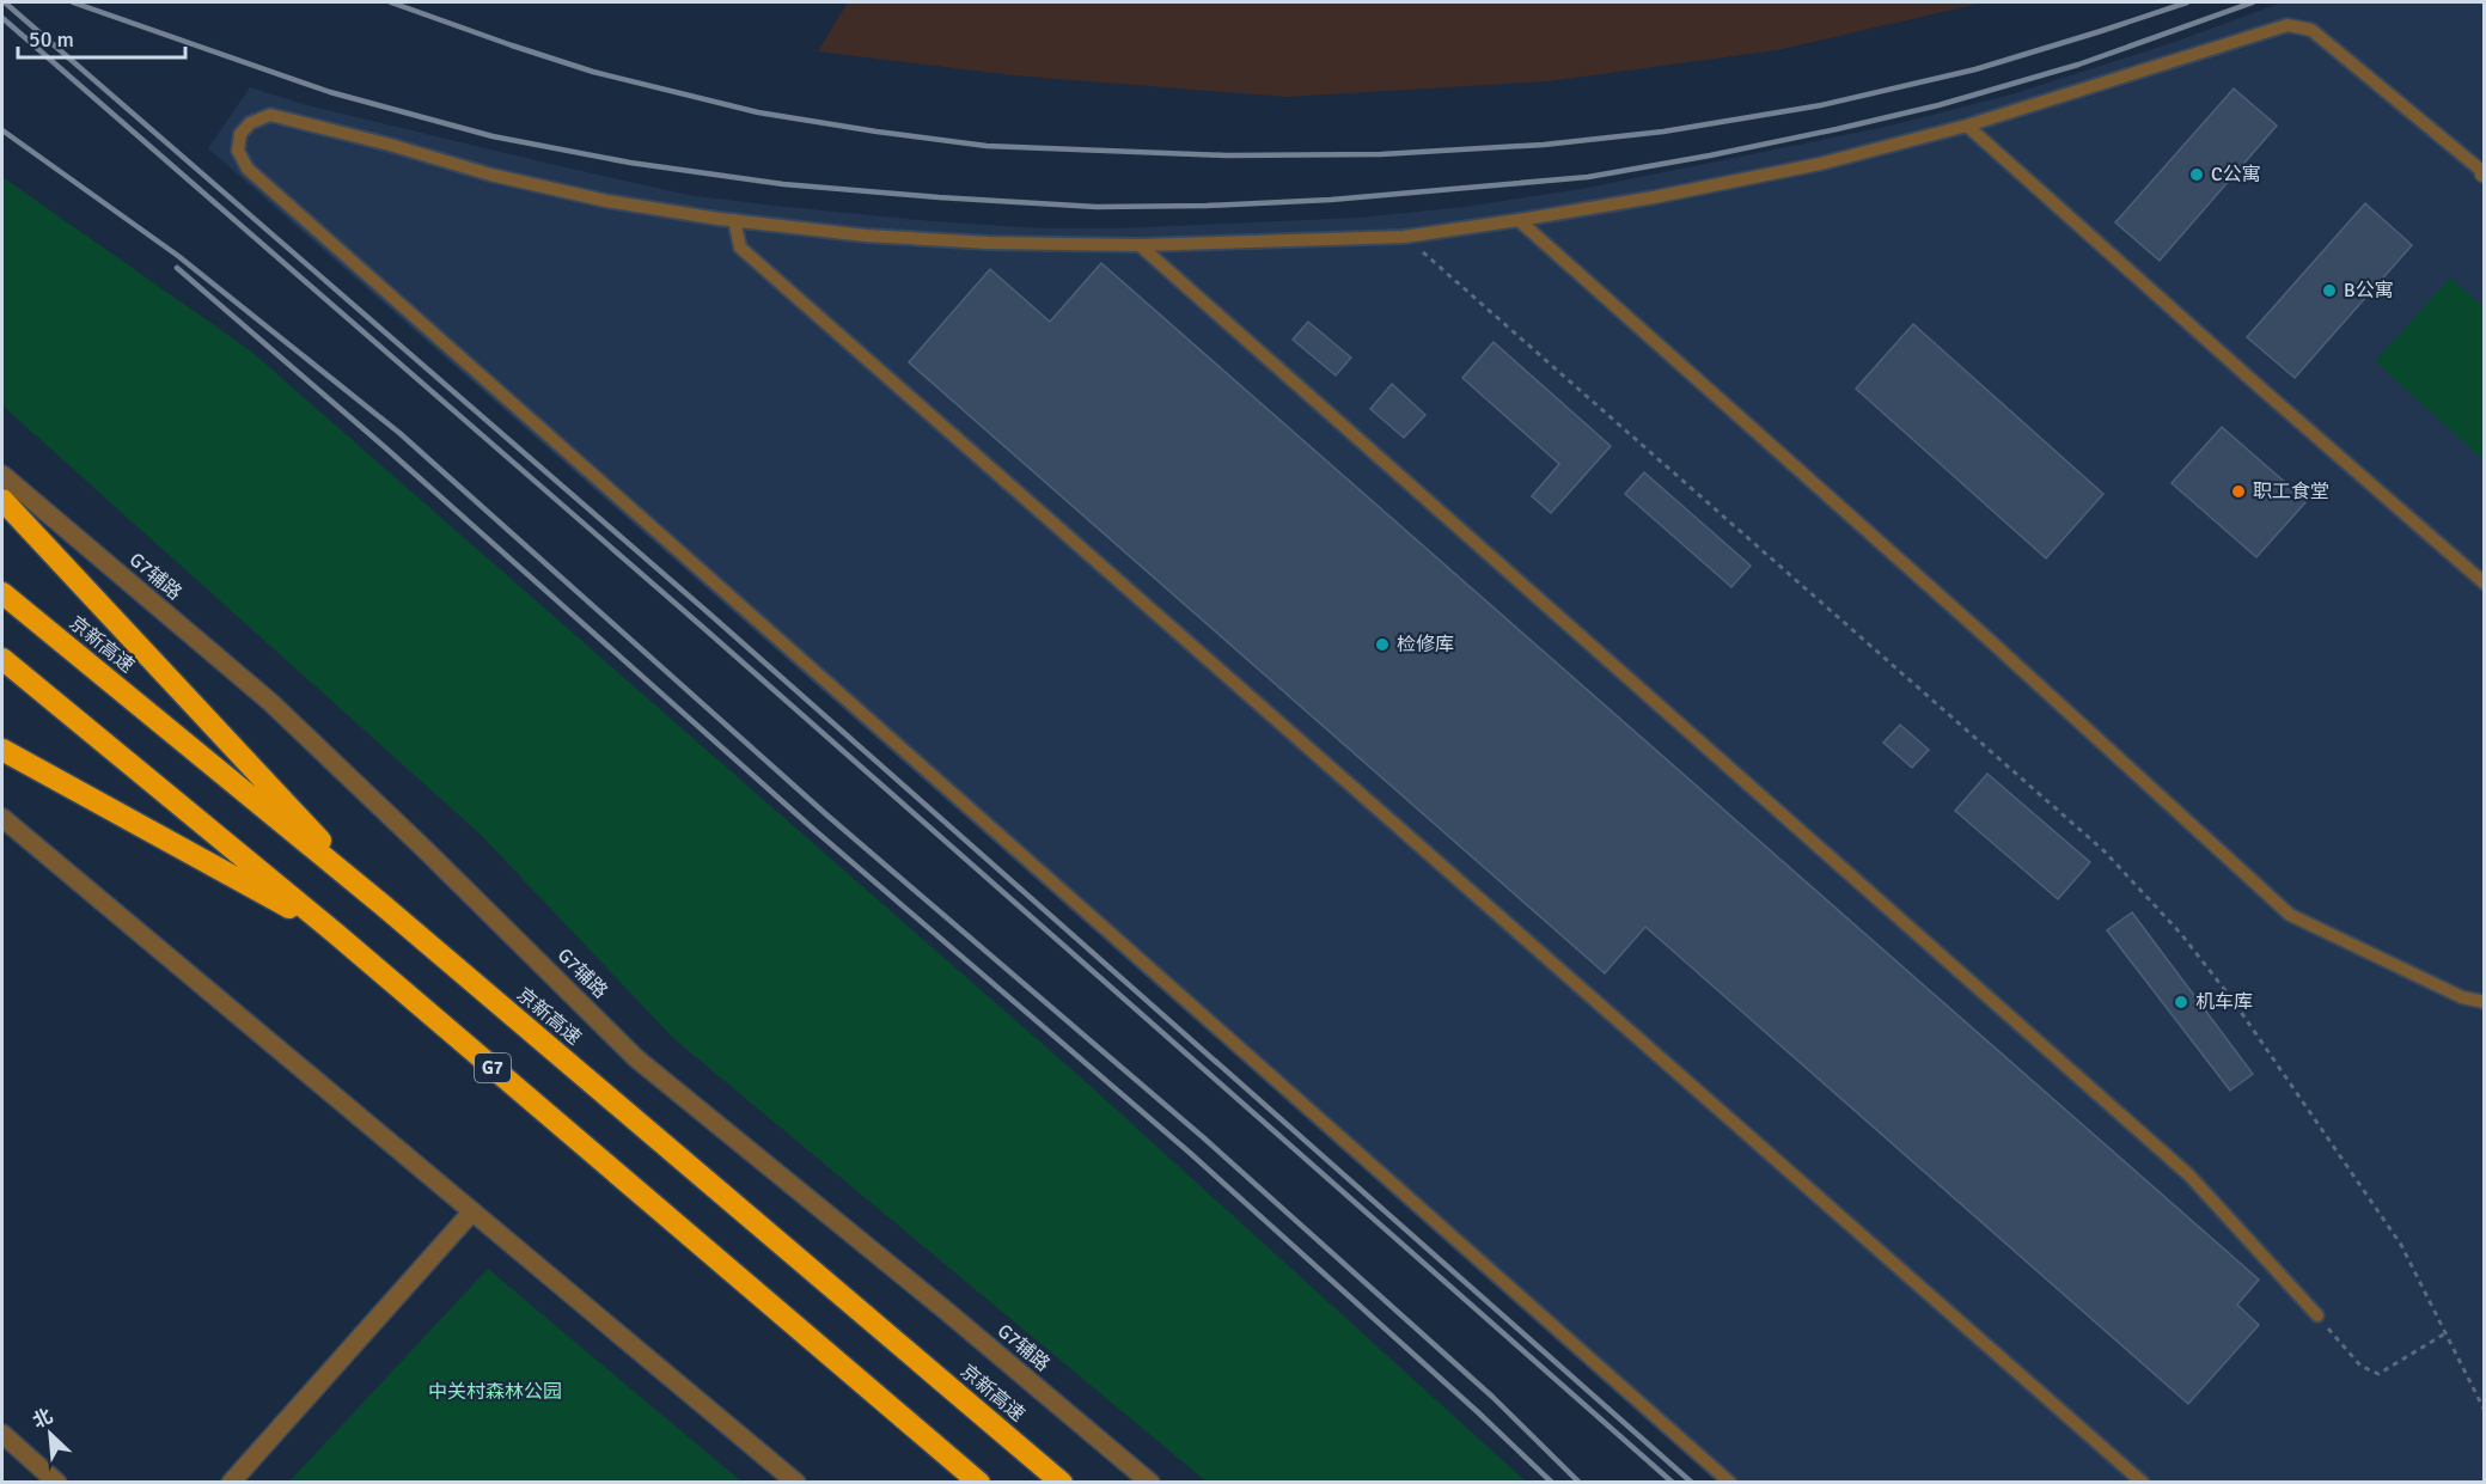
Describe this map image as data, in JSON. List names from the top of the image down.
{
  "streets": {
    "highway": ["京新高速", "G7"],
    "street": ["G7辅路"]
  },
  "parks": ["中关村森林公园"],
  "places": [
    "C公寓",
    "B公寓",
    "职工食堂",
    "检修库",
    "机车库"
  ],
  "scale_bar": "50 m",
  "north": "top left"
}
